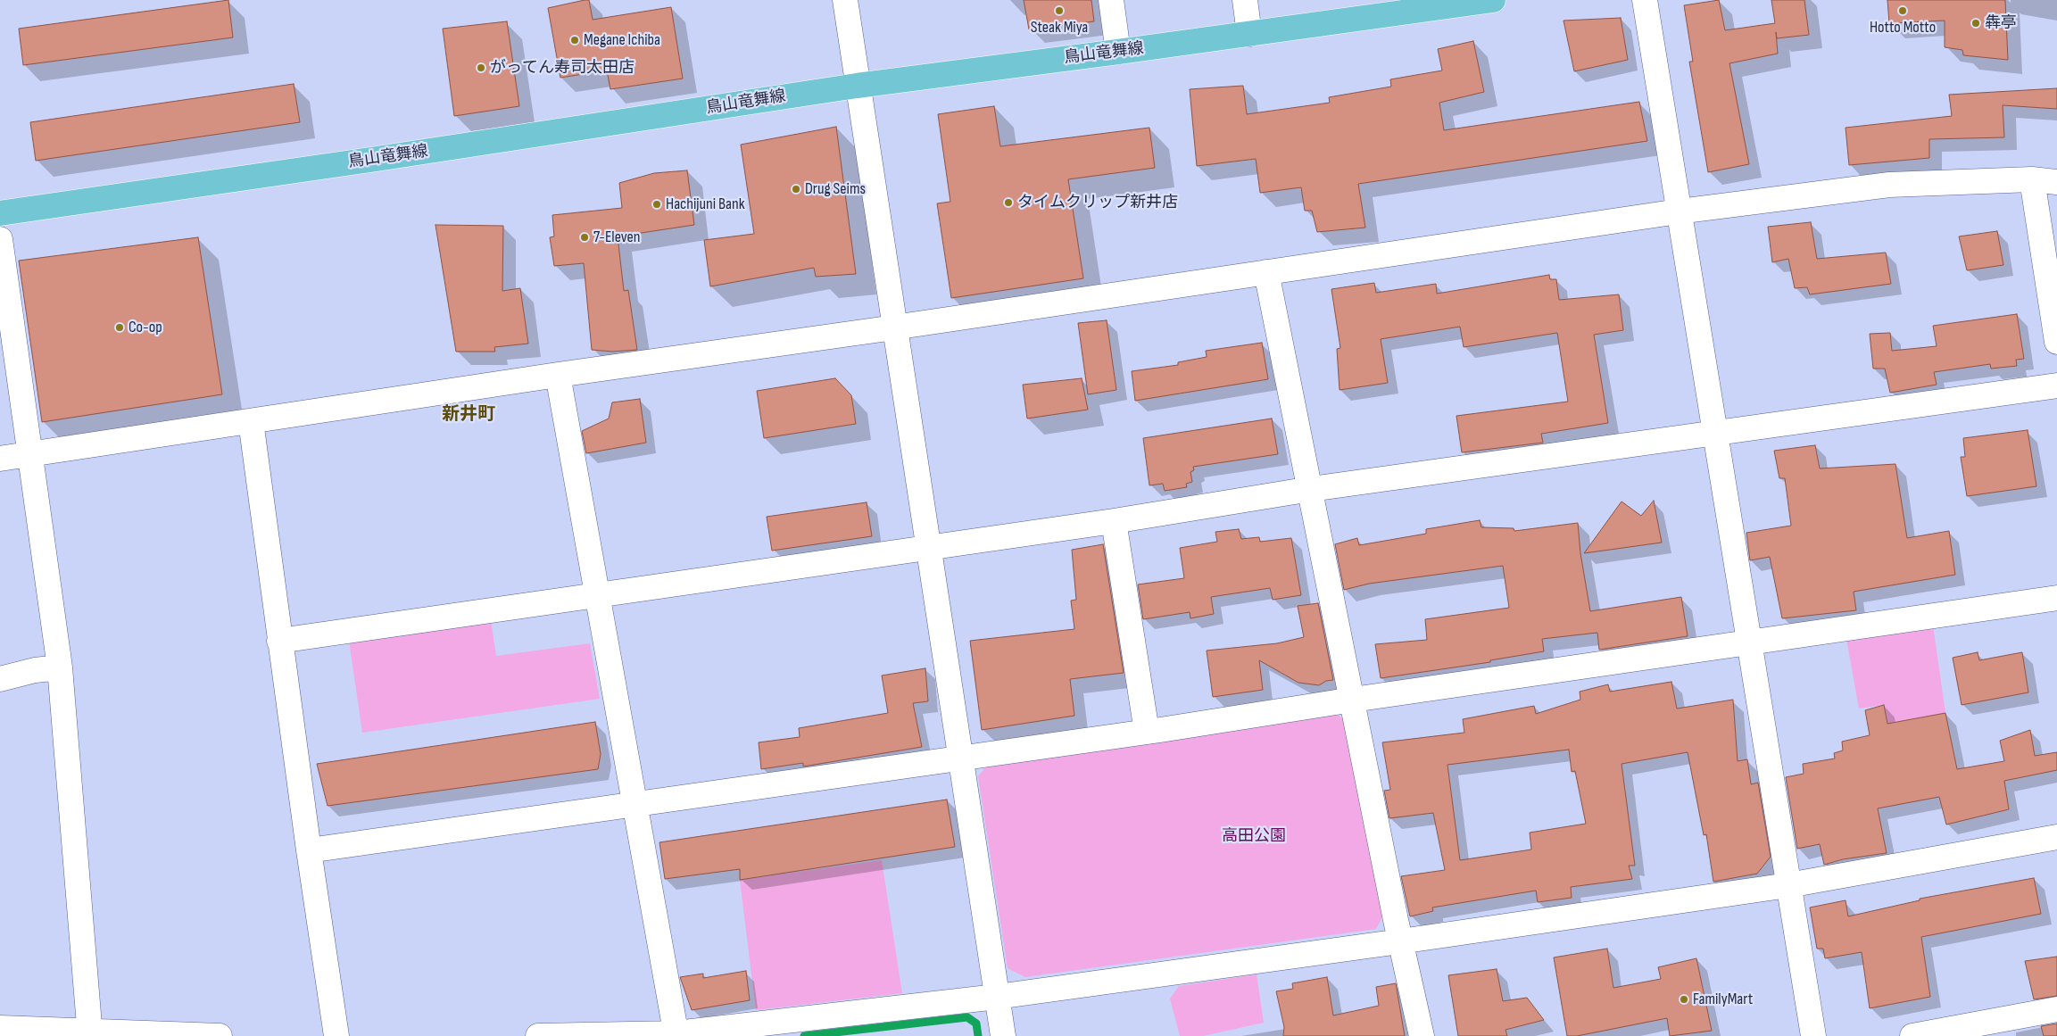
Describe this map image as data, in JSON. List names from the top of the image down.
{
  "streets": {
    "main road": ["鳥山竜舞線"]
  },
  "districts": ["新井町"],
  "parks": ["高田公園"],
  "places": [
    "Steak Miya",
    "Hotto Motto",
    "犇亭",
    "Megane Ichiba",
    "がってん寿司太田店",
    "Drug Seims",
    "タイムクリップ新井店",
    "Hachijuni Bank",
    "7-Eleven",
    "Co-op",
    "FamilyMart"
  ]
}
